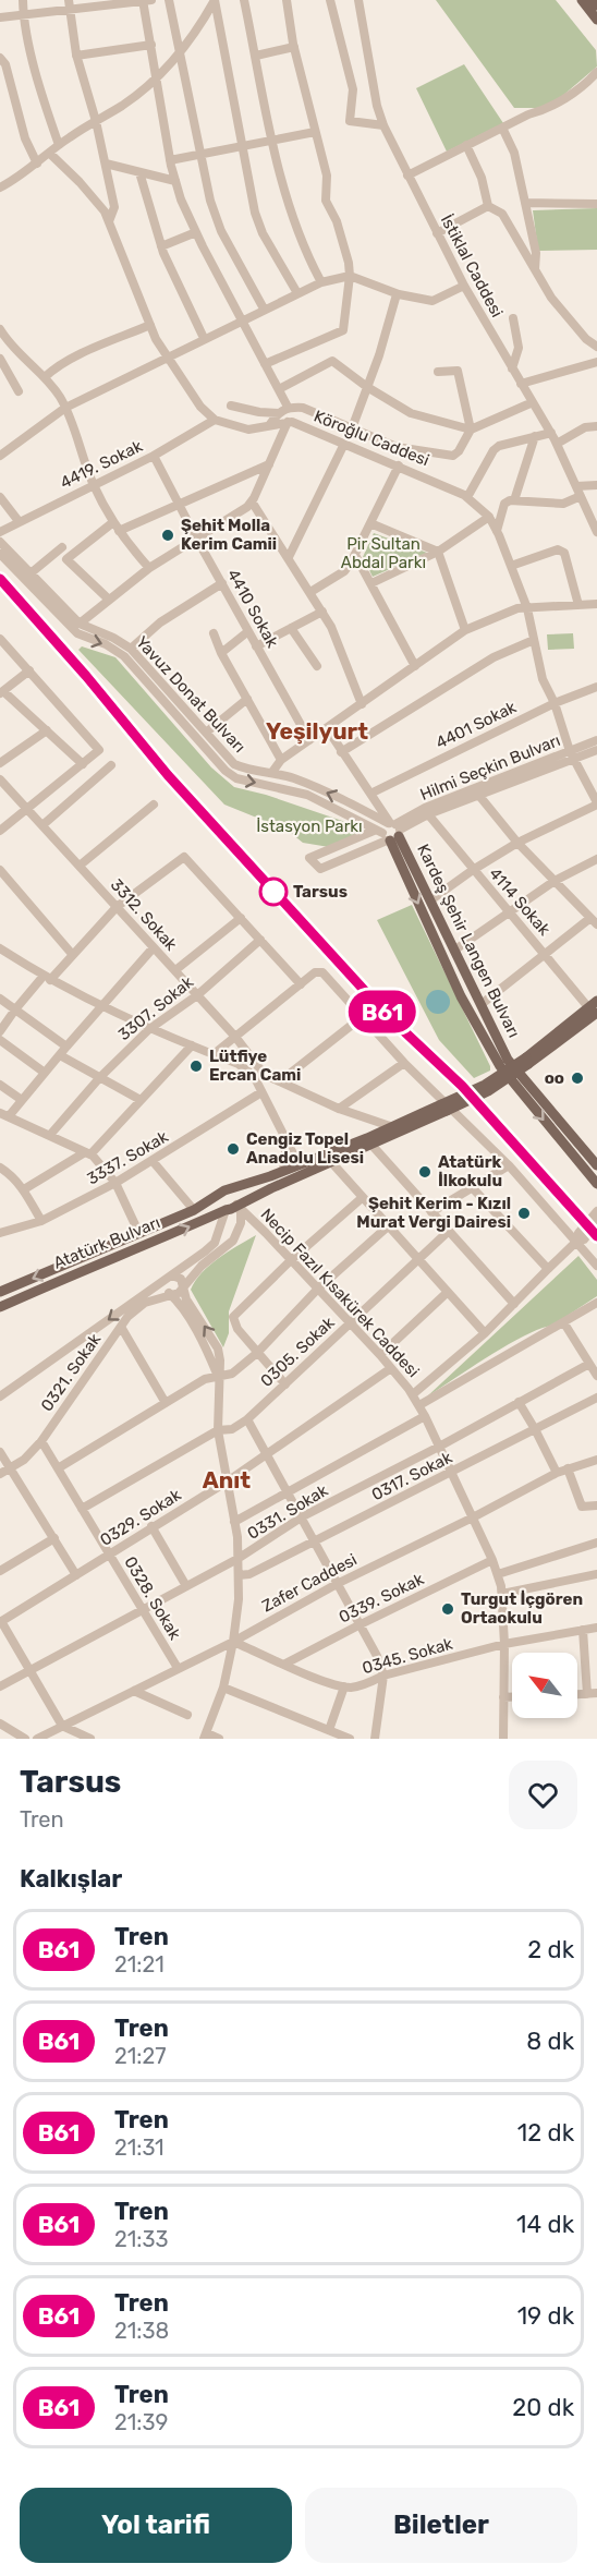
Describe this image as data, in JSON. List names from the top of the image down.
{
  "streets": {
    "main road": ["Kardeş Şehir Langen Bulvarı", "Atatürk Bulvarı"],
    "street": [
      "İstiklal Caddesi",
      "Köroğlu Caddesi",
      "4419. Sokak",
      "4410 Sokak",
      "Yavuz Donat Bulvarı",
      "4401 Sokak",
      "Hilmi Seçkin Bulvarı",
      "4114 Sokak",
      "3312. Sokak",
      "3307. Sokak",
      "3337. Sokak",
      "Necip Fazıl Kısakürek Caddesi",
      "0305. Sokak",
      "0321. Sokak",
      "0317. Sokak",
      "0331. Sokak",
      "0329. Sokak",
      "Zafer Caddesi",
      "0328. Sokak",
      "0339. Sokak",
      "0345. Sokak"
    ]
  },
  "crossings": [
    ["Köroğlu Caddesi", "4419. Sokak"],
    ["Köroğlu Caddesi", "4401 Sokak"],
    ["Köroğlu Caddesi", "Hilmi Seçkin Bulvarı"],
    ["4419. Sokak", "4410 Sokak"],
    ["Yavuz Donat Bulvarı", "Hilmi Seçkin Bulvarı"],
    ["Yavuz Donat Bulvarı", "Kardeş Şehir Langen Bulvarı"],
    ["Hilmi Seçkin Bulvarı", "4114 Sokak"],
    ["Hilmi Seçkin Bulvarı", "Kardeş Şehir Langen Bulvarı"],
    ["3312. Sokak", "3307. Sokak"],
    ["Atatürk Bulvarı", "Necip Fazıl Kısakürek Caddesi"],
    ["Necip Fazıl Kısakürek Caddesi", "0305. Sokak"],
    ["Necip Fazıl Kısakürek Caddesi", "0317. Sokak"],
    ["Necip Fazıl Kısakürek Caddesi", "0331. Sokak"],
    ["Necip Fazıl Kısakürek Caddesi", "0329. Sokak"],
    ["Necip Fazıl Kısakürek Caddesi", "Zafer Caddesi"],
    ["Necip Fazıl Kısakürek Caddesi", "0339. Sokak"],
    ["Necip Fazıl Kısakürek Caddesi", "0345. Sokak"],
    ["0305. Sokak", "0328. Sokak"],
    ["0321. Sokak", "0328. Sokak"],
    ["0331. Sokak", "0328. Sokak"],
    ["0329. Sokak", "0328. Sokak"],
    ["Zafer Caddesi", "0328. Sokak"],
    ["Zafer Caddesi", "0345. Sokak"],
    ["0339. Sokak", "0345. Sokak"]
  ],
  "districts": ["Yeşilyurt", "Anıt"],
  "parks": ["Pir Sultan Abdal Parkı", "İstasyon Parkı"],
  "places": [
    "Şehit Molla Kerim Camii",
    "Tarsus",
    "Lütfiye Ercan Cami",
    "oo",
    "Cengiz Topel Anadolu Lisesi",
    "Atatürk İlkokulu",
    "Şehit Kerim - Kızıl Murat Vergi Dairesi",
    "Turgut İçgören Ortaokulu"
  ],
  "north": "top left",
  "page": {
    "on_map": "B61",
    "heading": [
      ["Tarsus", "Tren"],
      "Kalkışlar"
    ],
    "list": [
      {
        "mark": "B61",
        "name": "Tren",
        "note": "21:21",
        "value": "2 dk"
      },
      {
        "mark": "B61",
        "name": "Tren",
        "note": "21:27",
        "value": "8 dk"
      },
      {
        "mark": "B61",
        "name": "Tren",
        "note": "21:31",
        "value": "12 dk"
      },
      {
        "mark": "B61",
        "name": "Tren",
        "note": "21:33",
        "value": "14 dk"
      },
      {
        "mark": "B61",
        "name": "Tren",
        "note": "21:38",
        "value": "19 dk"
      },
      {
        "mark": "B61",
        "name": "Tren",
        "note": "21:39",
        "value": "20 dk"
      }
    ],
    "buttons": ["Yol tarifi", "Biletler"]
  }
}
